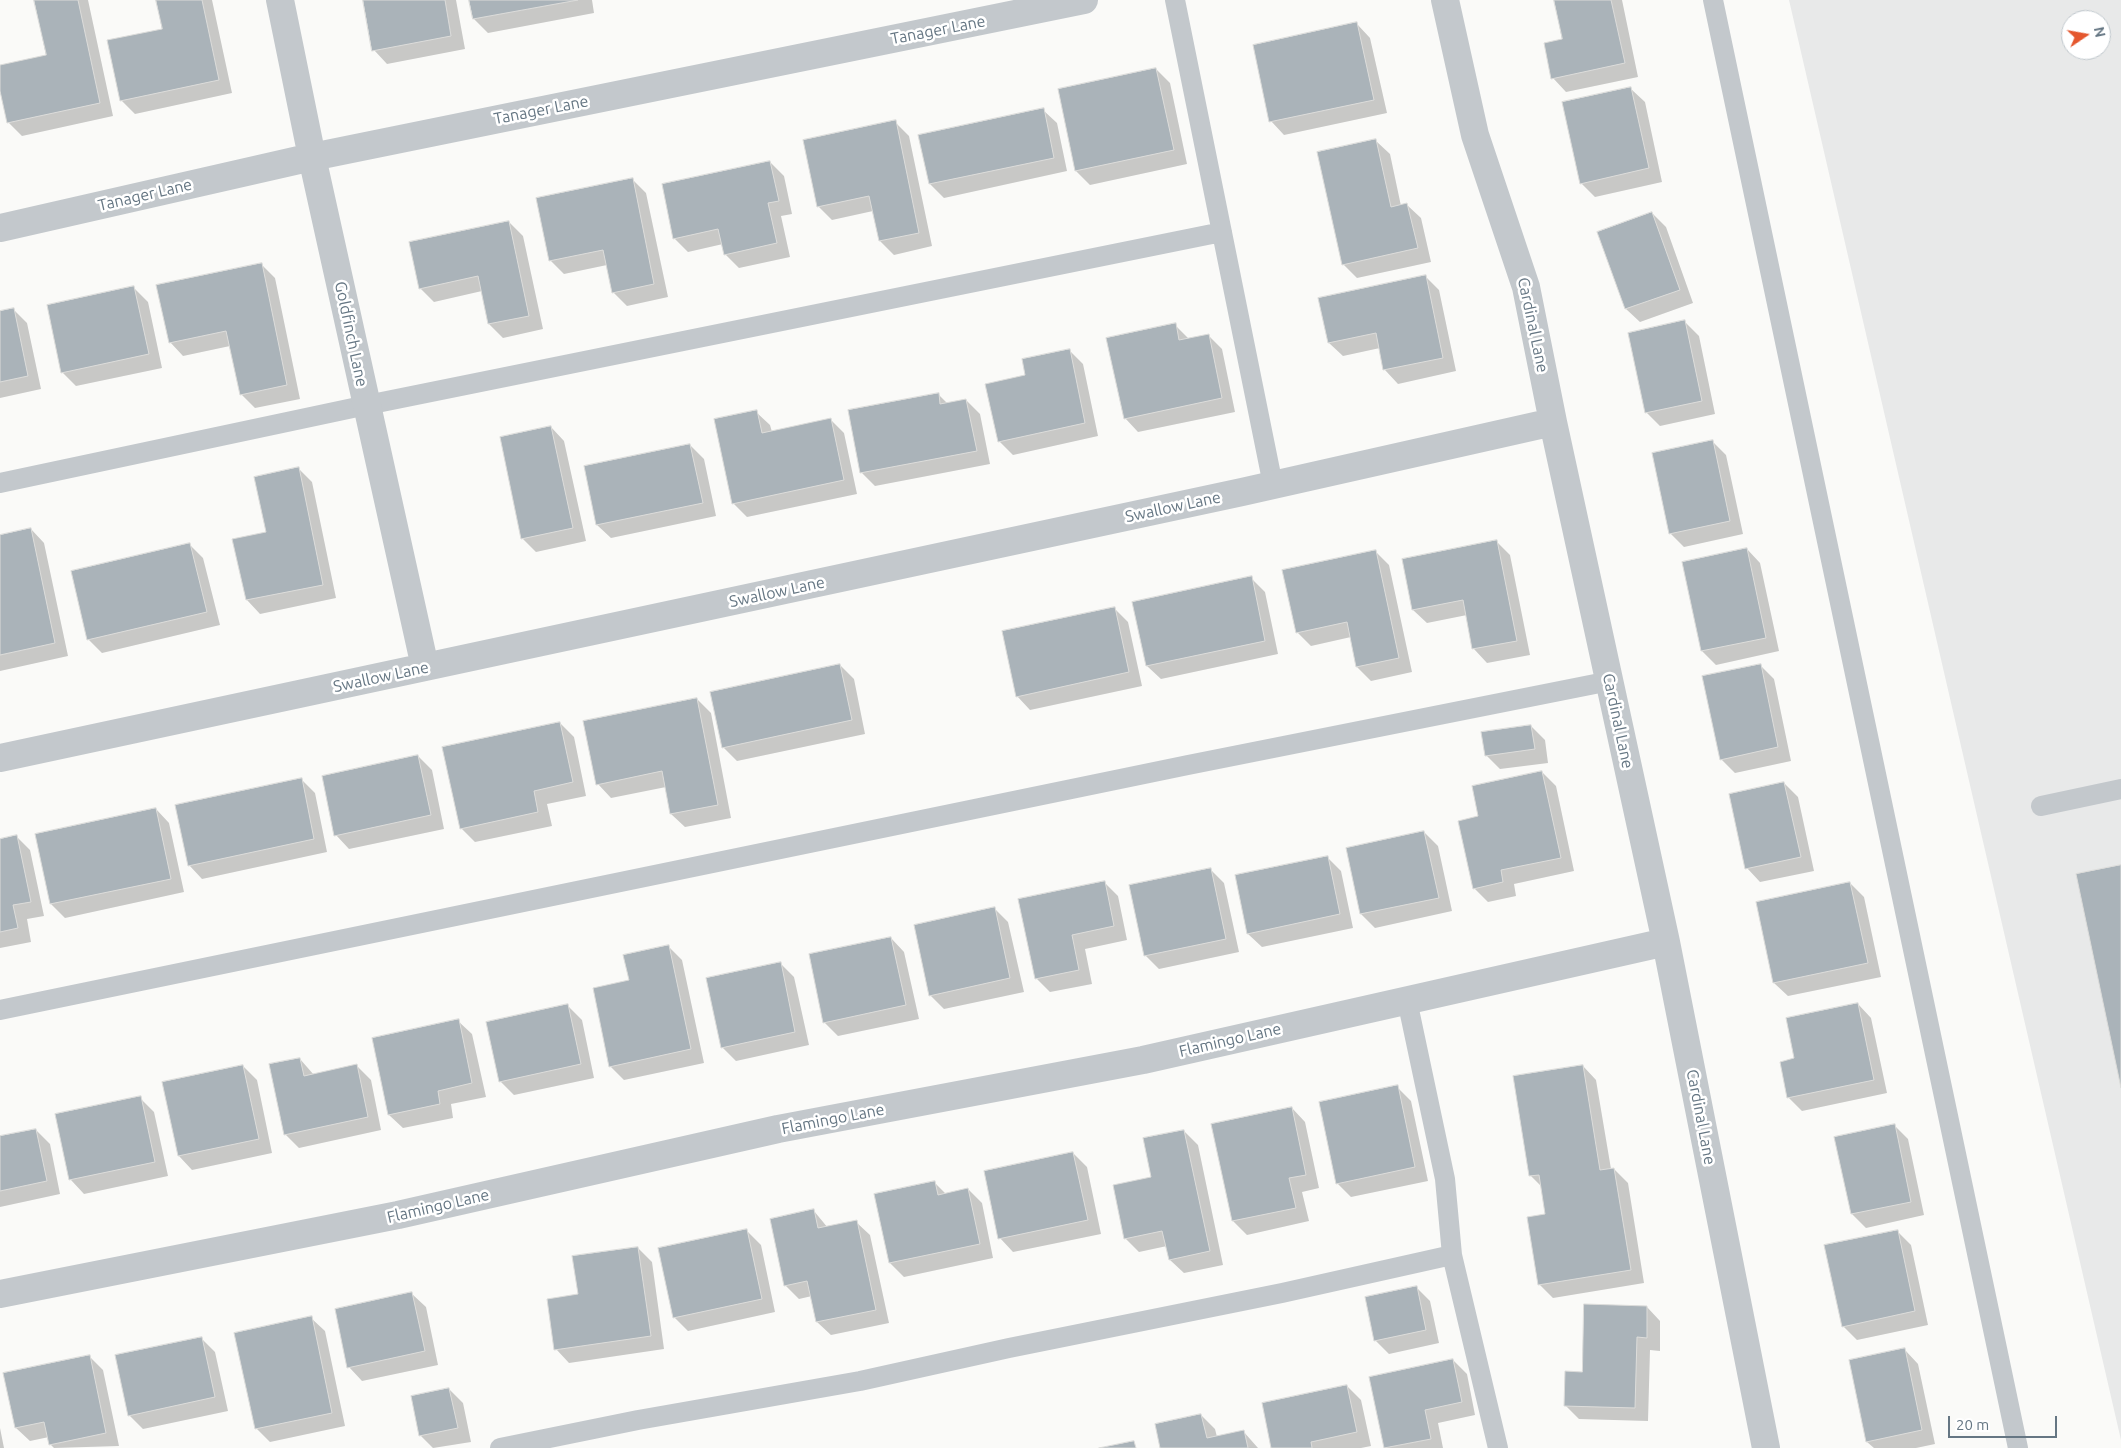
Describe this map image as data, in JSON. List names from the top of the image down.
{
  "streets": {
    "street": [
      "Tanager Lane",
      "Cardinal Lane",
      "Goldfinch Lane",
      "Swallow Lane",
      "Flamingo Lane"
    ]
  },
  "crossings": [
    ["Tanager Lane", "Goldfinch Lane"],
    ["Cardinal Lane", "Swallow Lane"],
    ["Cardinal Lane", "Flamingo Lane"],
    ["Goldfinch Lane", "Swallow Lane"]
  ],
  "scale_bar": "20 m",
  "north": "right"
}
